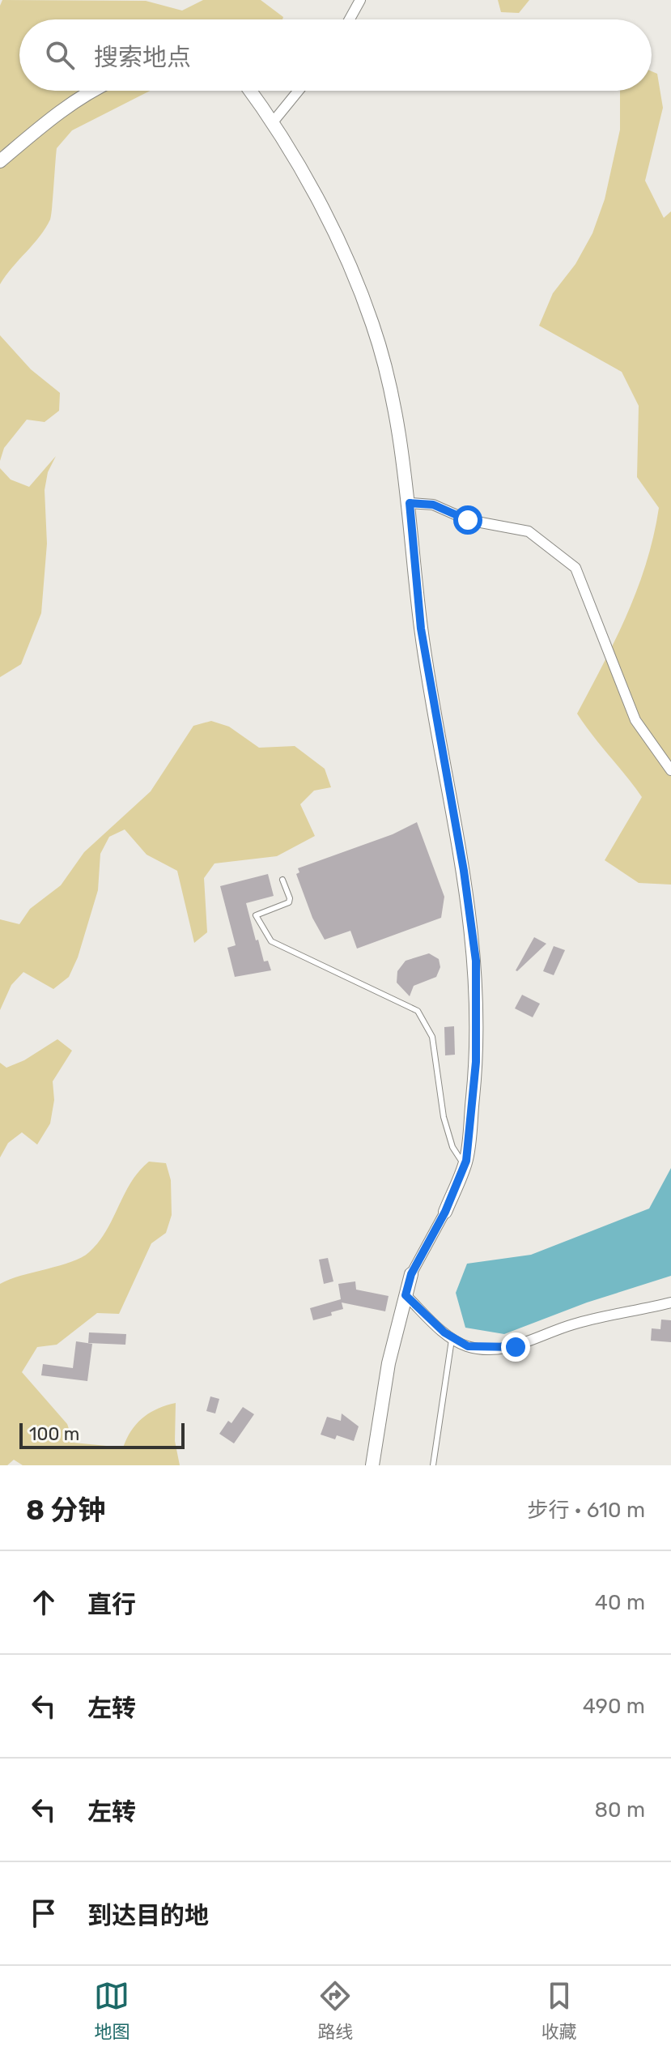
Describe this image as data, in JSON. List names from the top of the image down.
{
  "scale_bar": "100 m",
  "page": {
    "search": "搜索地点",
    "scale": "100 m",
    "heading": ["8 分钟", "步行 · 610 m"],
    "list": [
      ["直行", "40 m"],
      ["左转", "490 m"],
      ["左转", "80 m"],
      "到达目的地"
    ],
    "nav": ["地图", "路线", "收藏"]
  }
}
